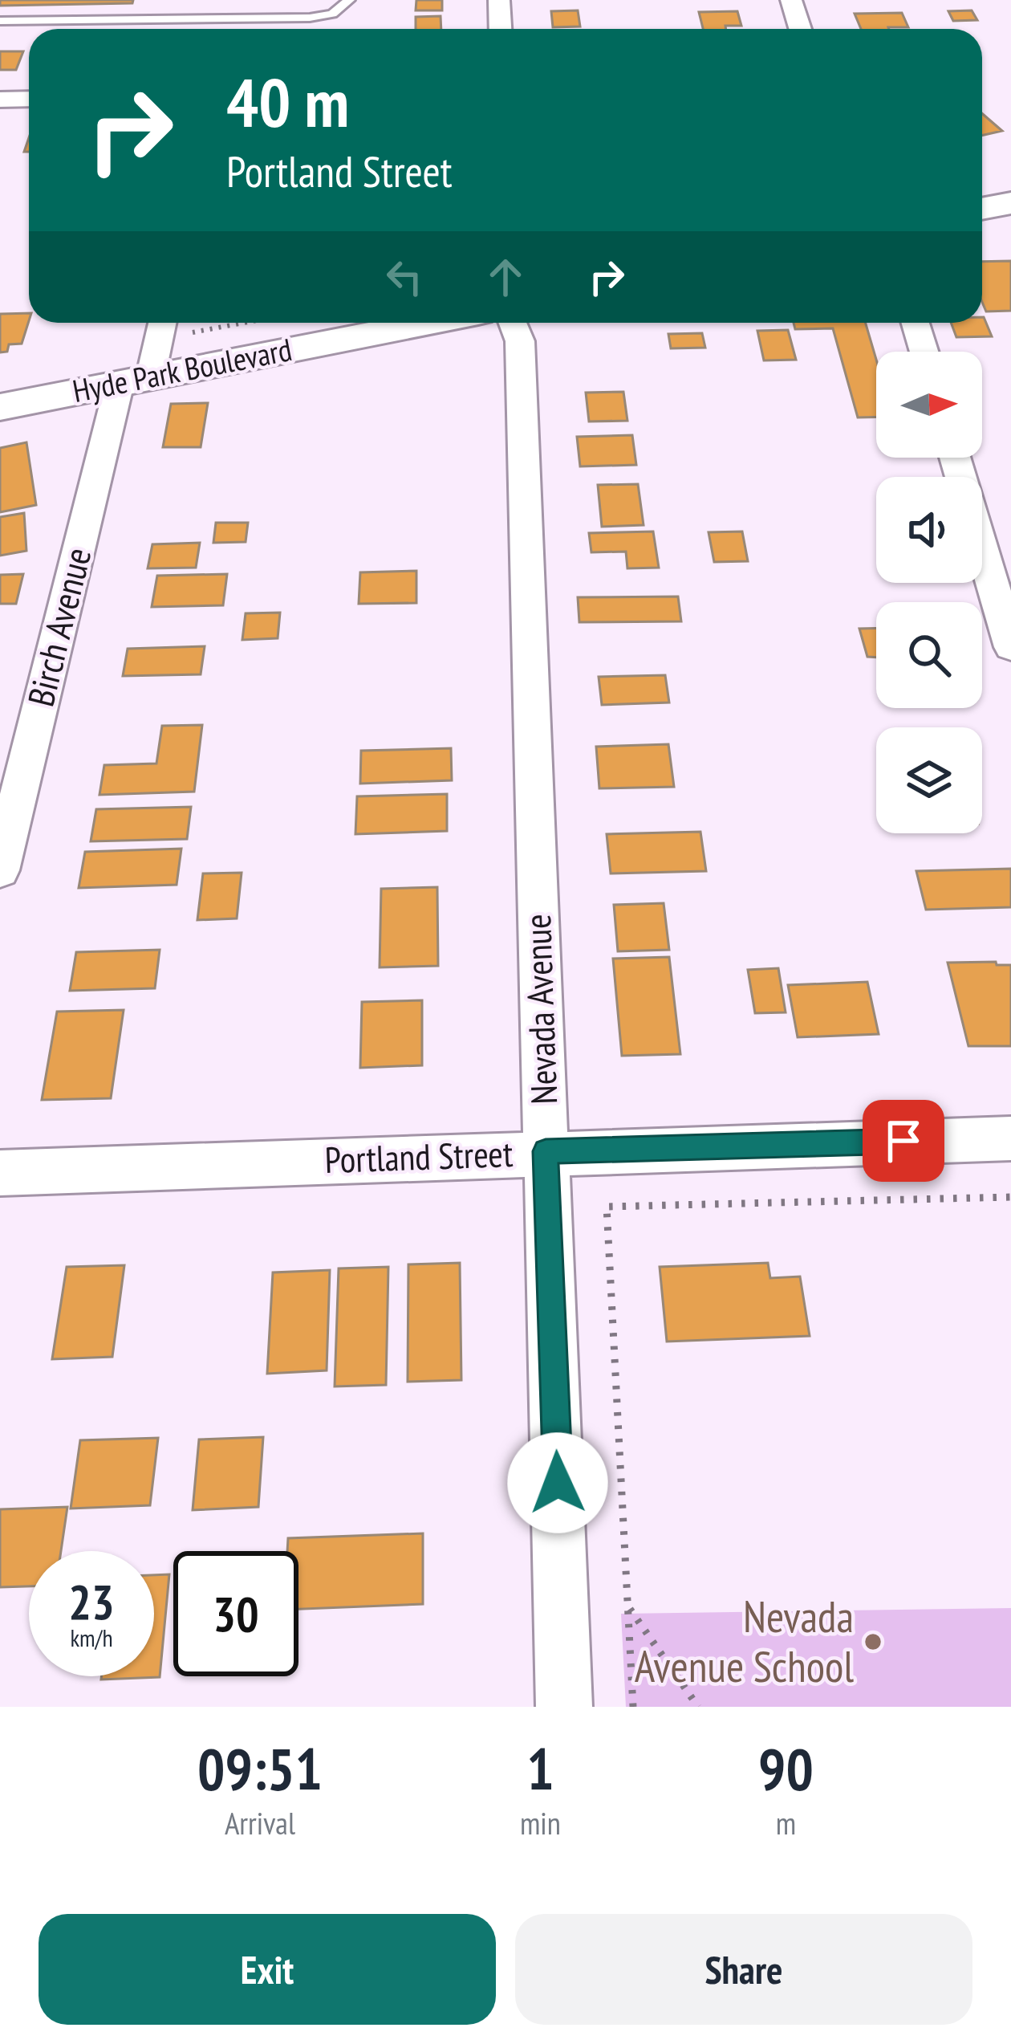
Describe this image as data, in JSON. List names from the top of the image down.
{
  "streets": {
    "main road": ["Hyde Park Boulevard"],
    "street": ["Birch Avenue", "Nevada Avenue", "Portland Street"]
  },
  "crossings": [
    ["Hyde Park Boulevard", "Birch Avenue"],
    ["Nevada Avenue", "Portland Street"]
  ],
  "places": ["Nevada Avenue School"],
  "north": "right",
  "page": {
    "turn": ["40 m", "Portland Street"],
    "speed": "23 km/h",
    "limit": "30",
    "eta": [
      "09:51",
      "Arrival",
      "1",
      "min",
      "90",
      "m"
    ],
    "buttons": ["Exit", "Share"]
  }
}
